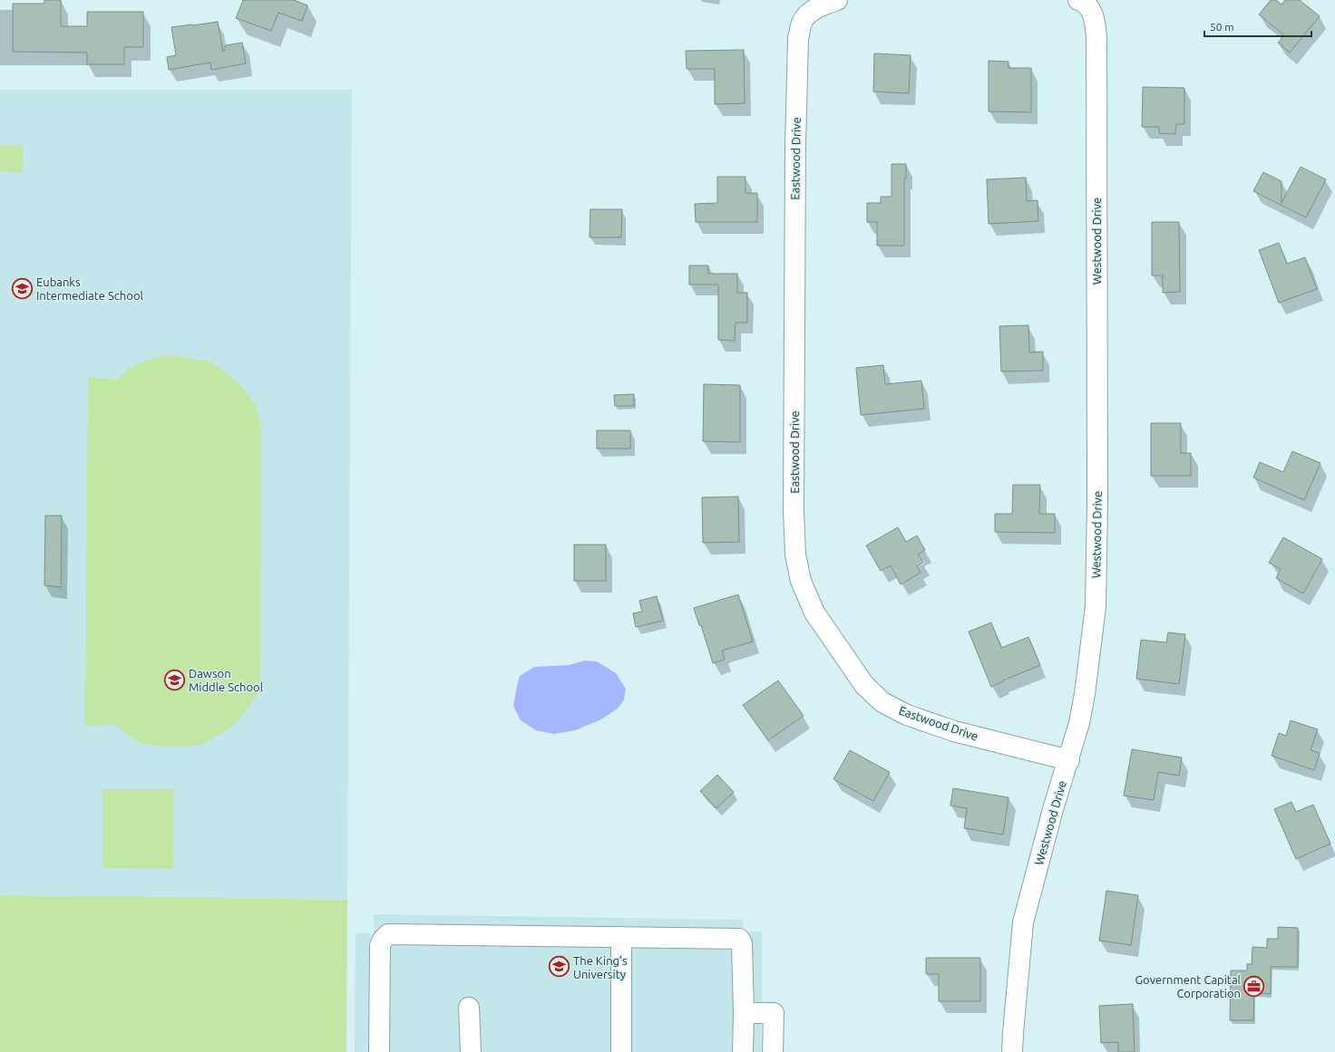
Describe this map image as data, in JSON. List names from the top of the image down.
{
  "streets": {
    "street": ["Eastwood Drive", "Westwood Drive"]
  },
  "crossings": [
    ["Eastwood Drive", "Westwood Drive"]
  ],
  "places": {
    "school or university": ["Eubanks Intermediate School", "Dawson Middle School", "The King’s University"],
    "office": ["Government Capital Corporation"]
  },
  "scale_bar": "50 m"
}
